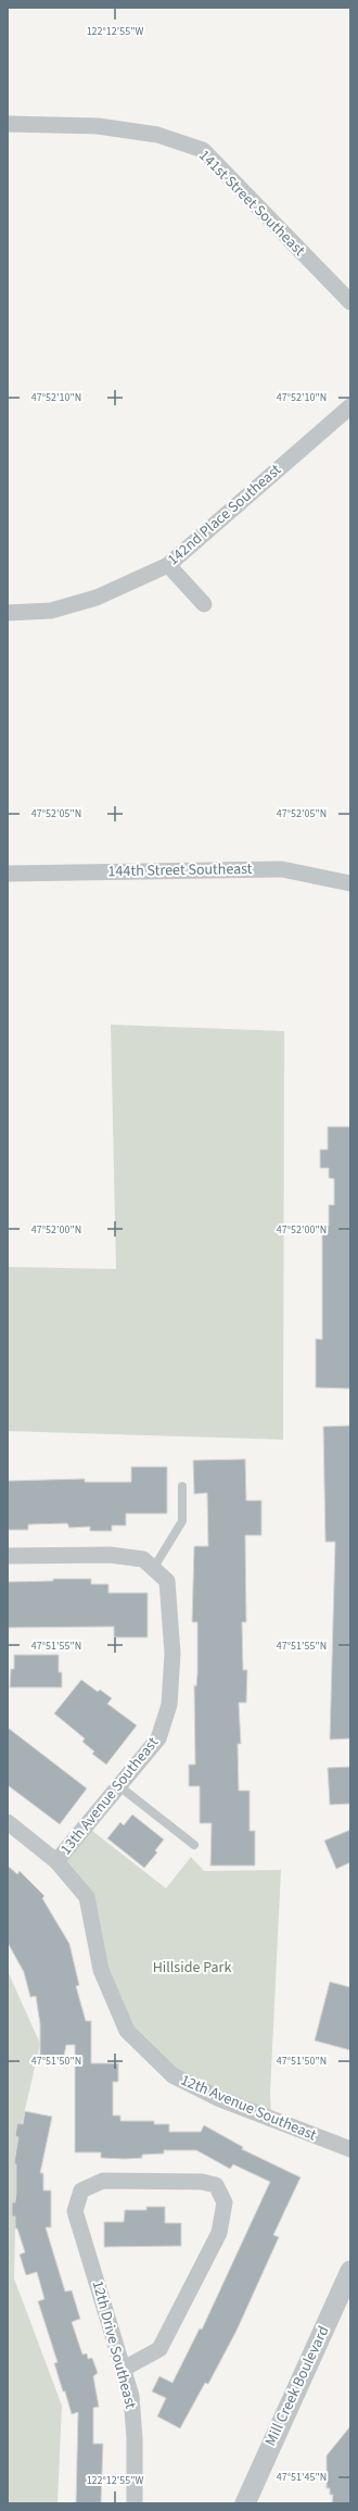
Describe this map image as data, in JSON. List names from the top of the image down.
{
  "streets": {
    "street": [
      "141st Street Southeast",
      "142nd Place Southeast",
      "144th Street Southeast",
      "13th Avenue Southeast",
      "12th Avenue Southeast",
      "12th Drive Southeast",
      "Mill Creek Boulevard"
    ]
  },
  "crossings": [
    ["13th Avenue Southeast", "12th Avenue Southeast"]
  ],
  "parks": ["Hillside Park"],
  "coordinates": [
    "122°12'55\"W",
    "47°52'10\"N",
    "47°52'05\"N",
    "47°52'00\"N",
    "47°51'55\"N",
    "47°51'50\"N",
    "47°51'45\"N"
  ]
}
